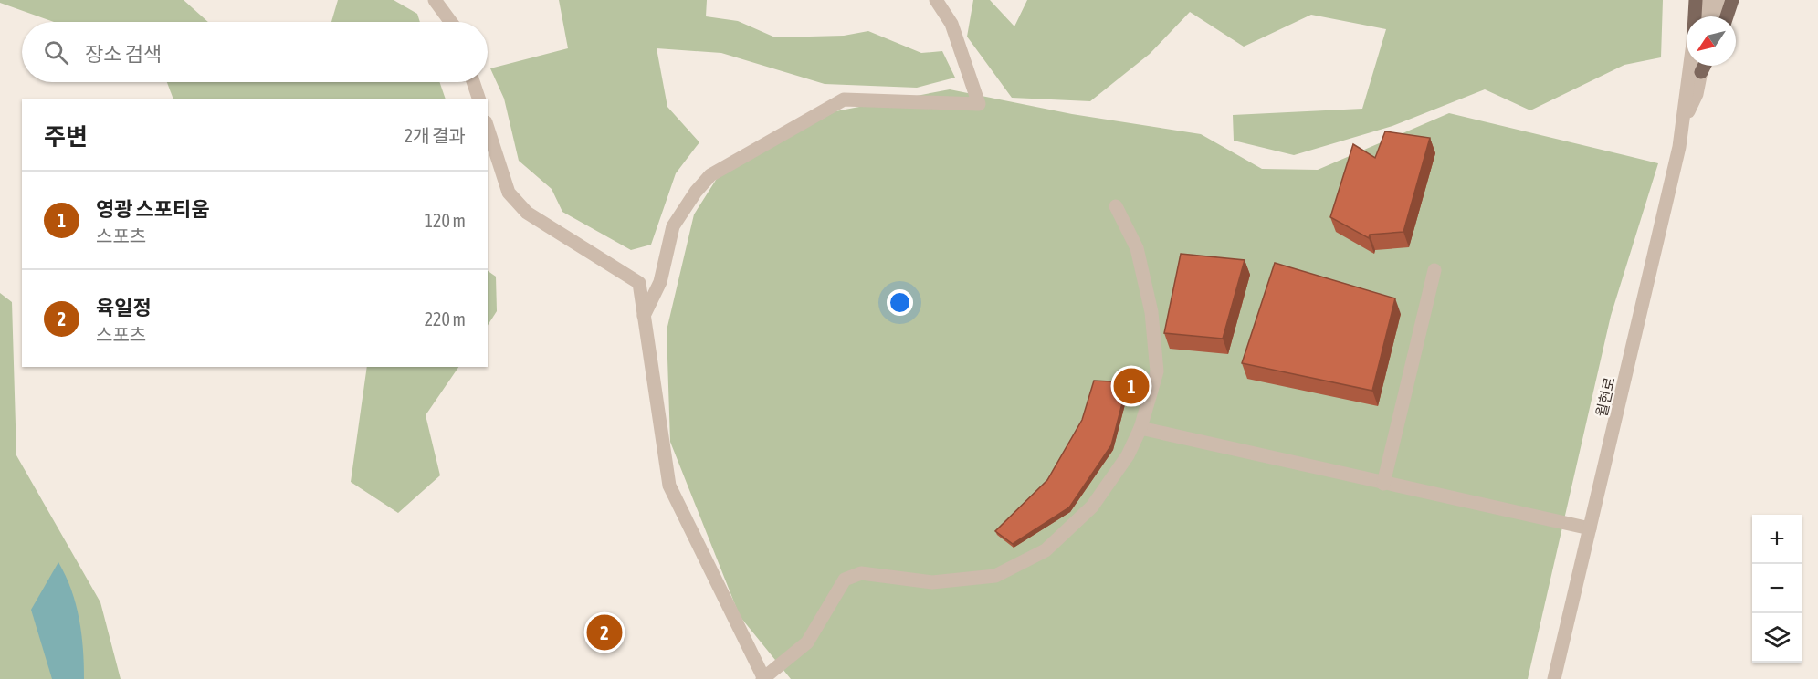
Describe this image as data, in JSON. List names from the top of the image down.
{
  "streets": {
    "street": ["월현로"]
  },
  "north": "bottom left",
  "page": {
    "search": "장소 검색",
    "heading": ["주변", "2개 결과"],
    "list": [
      {
        "mark": "1",
        "name": "영광 스포티움",
        "note": "스포츠",
        "value": "120 m"
      },
      {
        "mark": "2",
        "name": "육일정",
        "note": "스포츠",
        "value": "220 m"
      }
    ],
    "pins": ["1", "2"],
    "map_buttons": ["+", "−"]
  }
}
